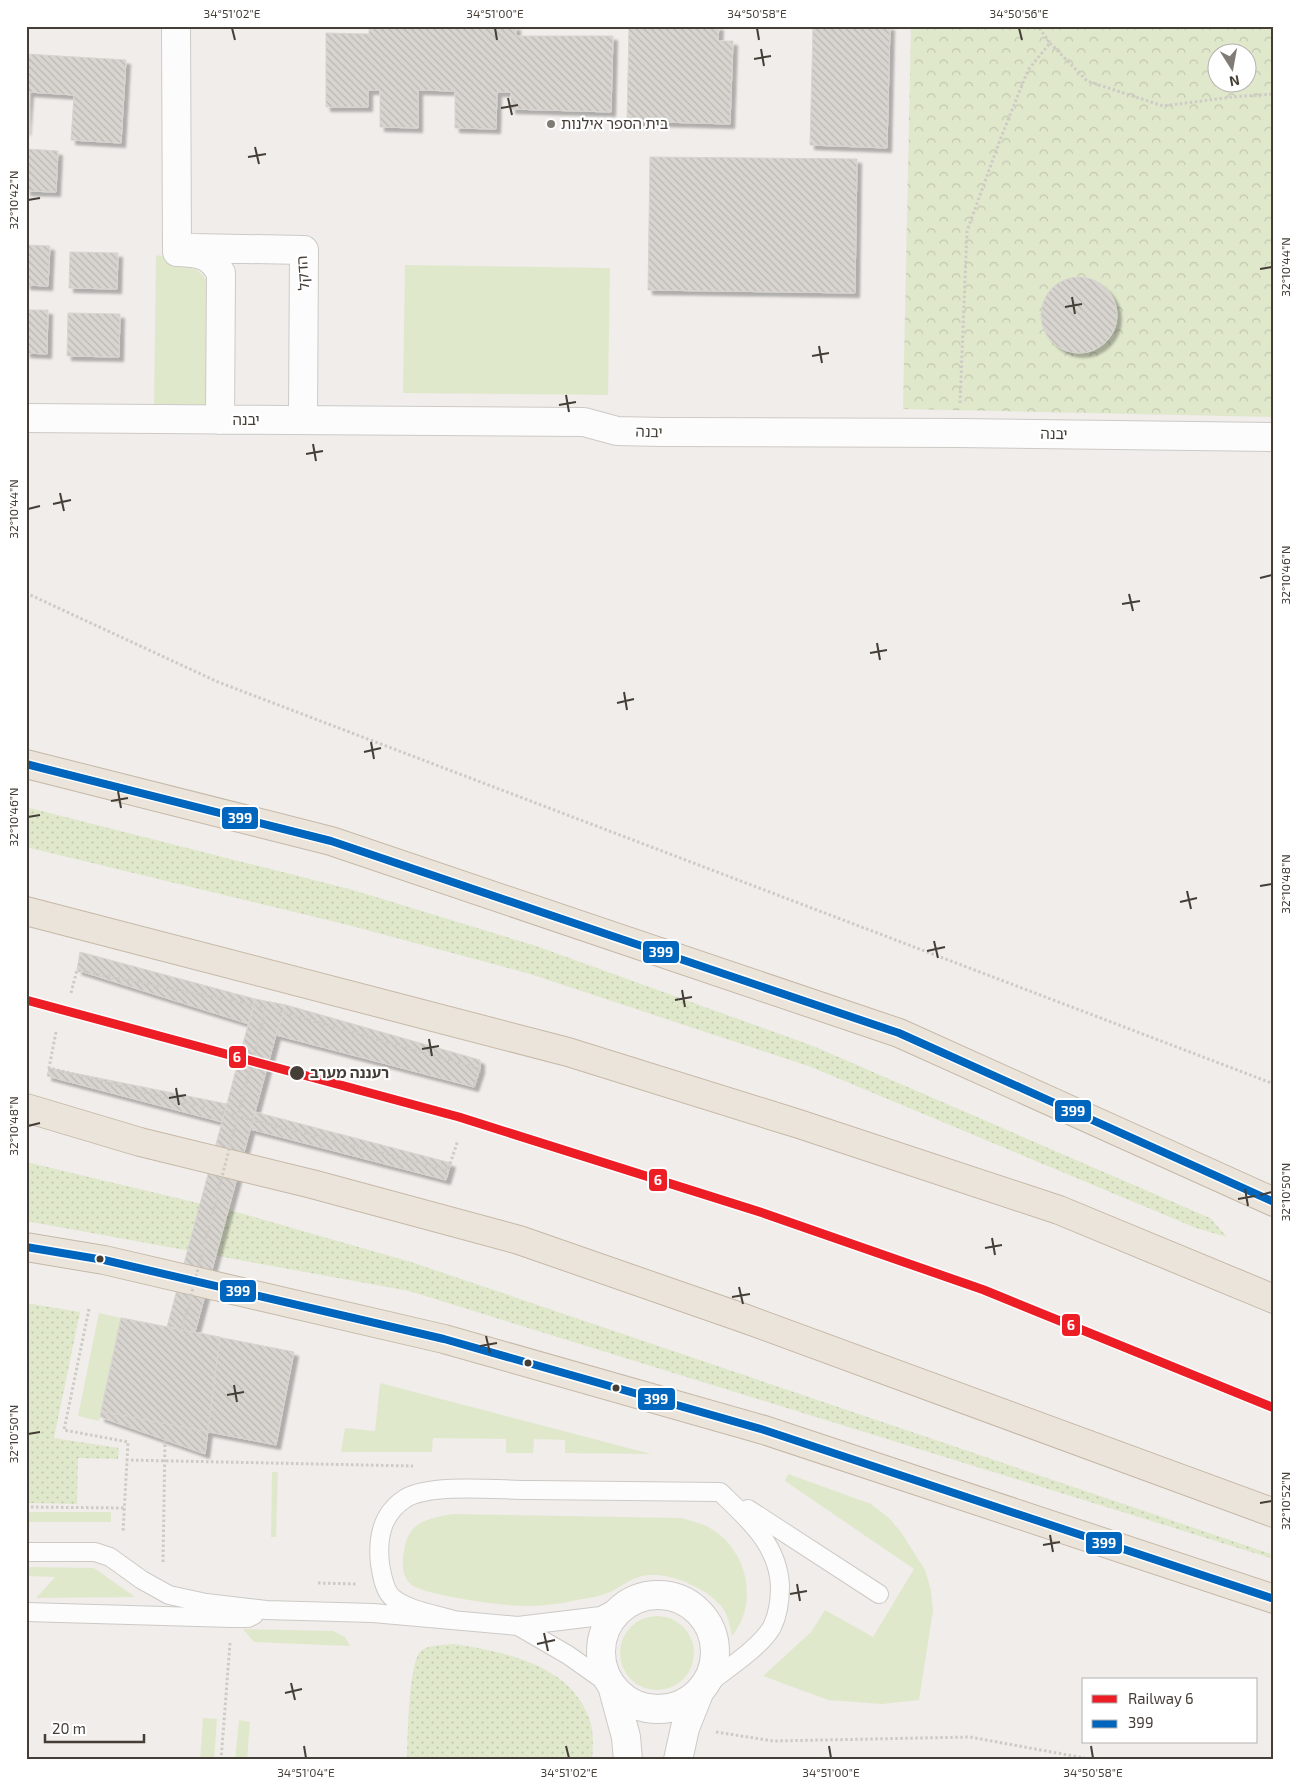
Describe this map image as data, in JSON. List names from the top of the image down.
{
  "streets": {
    "street": ["הדקל", "יבנה"]
  },
  "crossings": [
    ["הדקל", "יבנה"]
  ],
  "places": ["בית הספר אילנות", "רעננה מערב"],
  "lines": ["transit line 399", "rail line 6"],
  "legend": ["Railway 6", "399"],
  "scale_bar": "20 m",
  "north": "bottom",
  "coordinates": [
    "34°51'02\"E",
    "34°51'00\"E",
    "34°50'58\"E",
    "34°50'56\"E",
    "32°10'42\"N",
    "32°10'44\"N",
    "32°10'46\"N",
    "32°10'48\"N",
    "32°10'50\"N",
    "32°10'52\"N",
    "34°51'04\"E"
  ]
}
